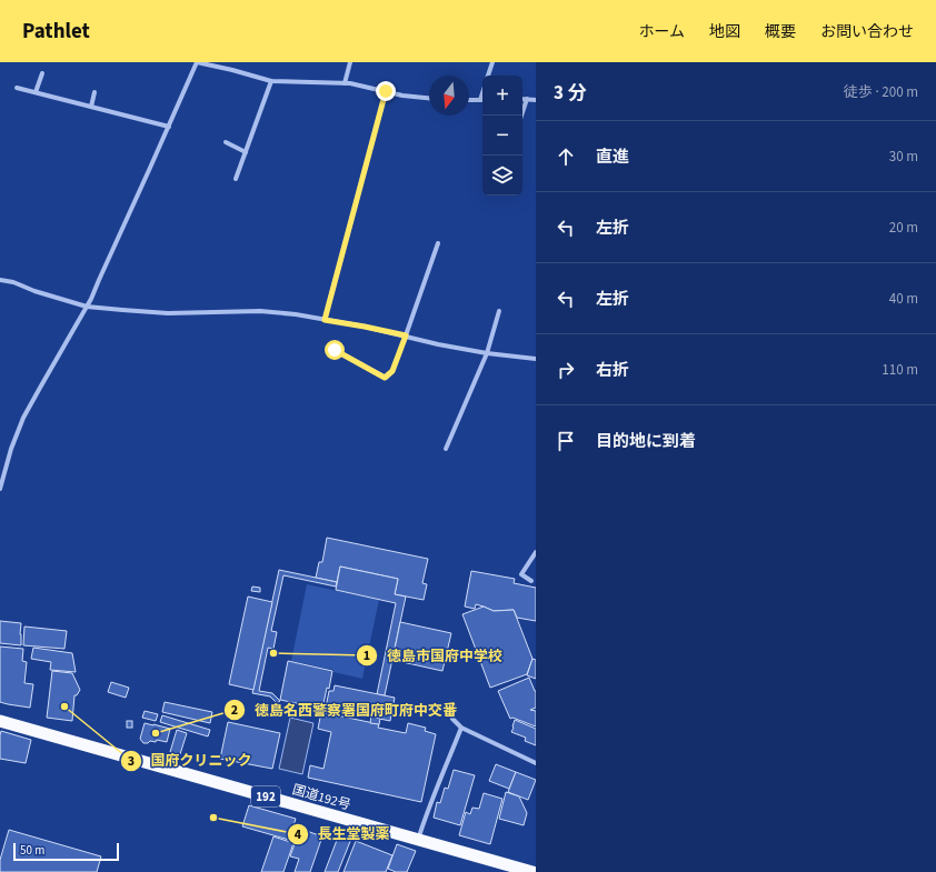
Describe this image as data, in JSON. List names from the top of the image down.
{
  "streets": {
    "highway": ["192", "国道192号"]
  },
  "places": [
    "徳島市国府中学校",
    "国府クリニック",
    "徳島名西警察署国府町府中交番",
    "長生堂製薬"
  ],
  "scale_bar": "50 m",
  "north": "bottom",
  "page": {
    "header": "Pathlet",
    "nav": [
      "ホーム",
      "地図",
      "概要",
      "お問い合わせ"
    ],
    "heading": ["3 分", "徒歩 · 200 m"],
    "map_buttons": ["+", "−"],
    "list": [
      ["直進", "30 m"],
      ["左折", "20 m"],
      ["左折", "40 m"],
      ["右折", "110 m"],
      "目的地に到着"
    ],
    "scale": "50 m"
  }
}
